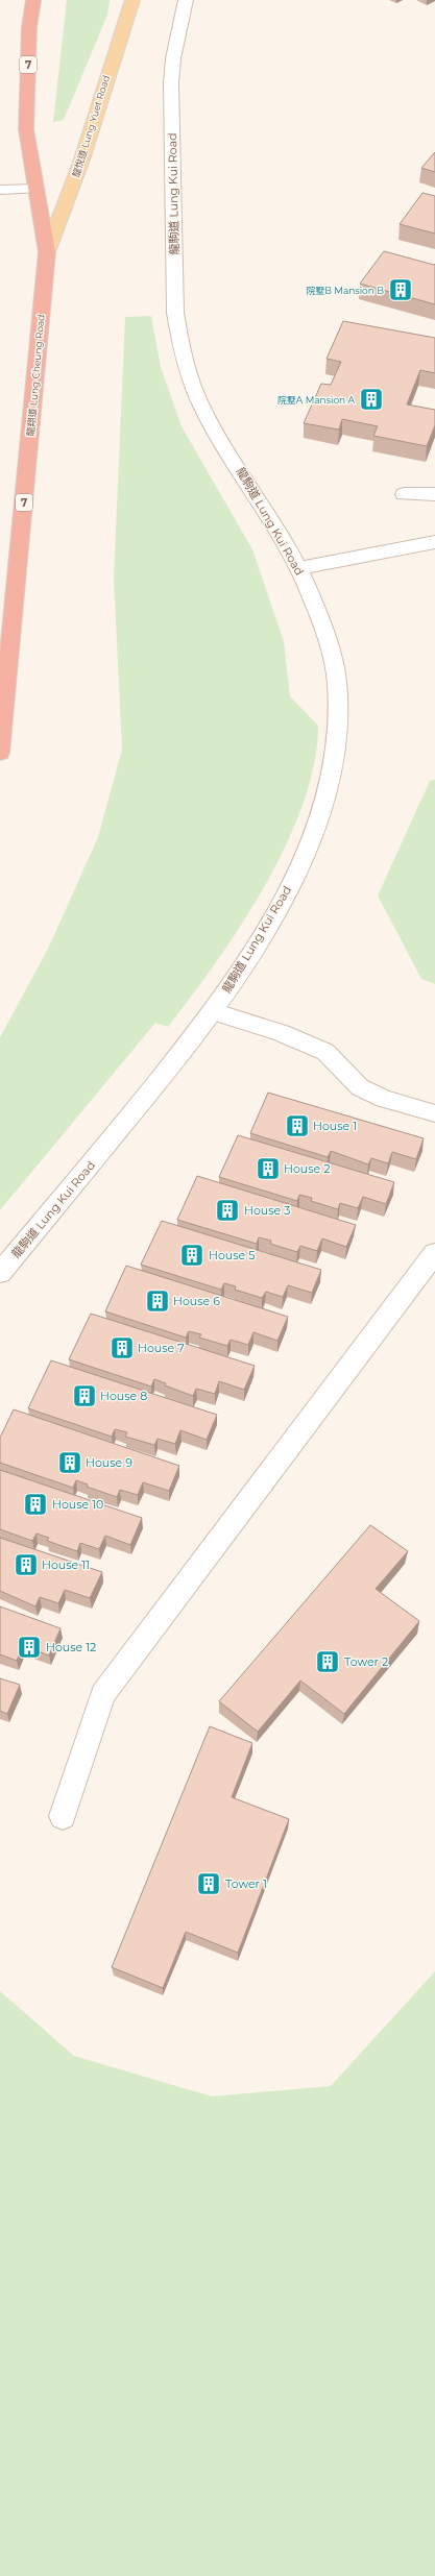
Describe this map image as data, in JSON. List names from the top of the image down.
{
  "streets": {
    "highway": ["7", "龍翔道 Lung Cheung Road"],
    "main road": ["龍悅道 Lung Yuet Road"],
    "street": ["龍駒道 Lung Kui Road"]
  },
  "crossings": [
    ["龍悅道 Lung Yuet Road", "龍翔道 Lung Cheung Road"]
  ],
  "places": {
    "building": [
      "院墅B Mansion B",
      "院墅A Mansion A",
      "House 1",
      "House 2",
      "House 3",
      "House 5",
      "House 6",
      "House 7",
      "House 8",
      "House 9",
      "House 10",
      "House 11",
      "House 12",
      "Tower 2",
      "Tower 1"
    ]
  }
}
